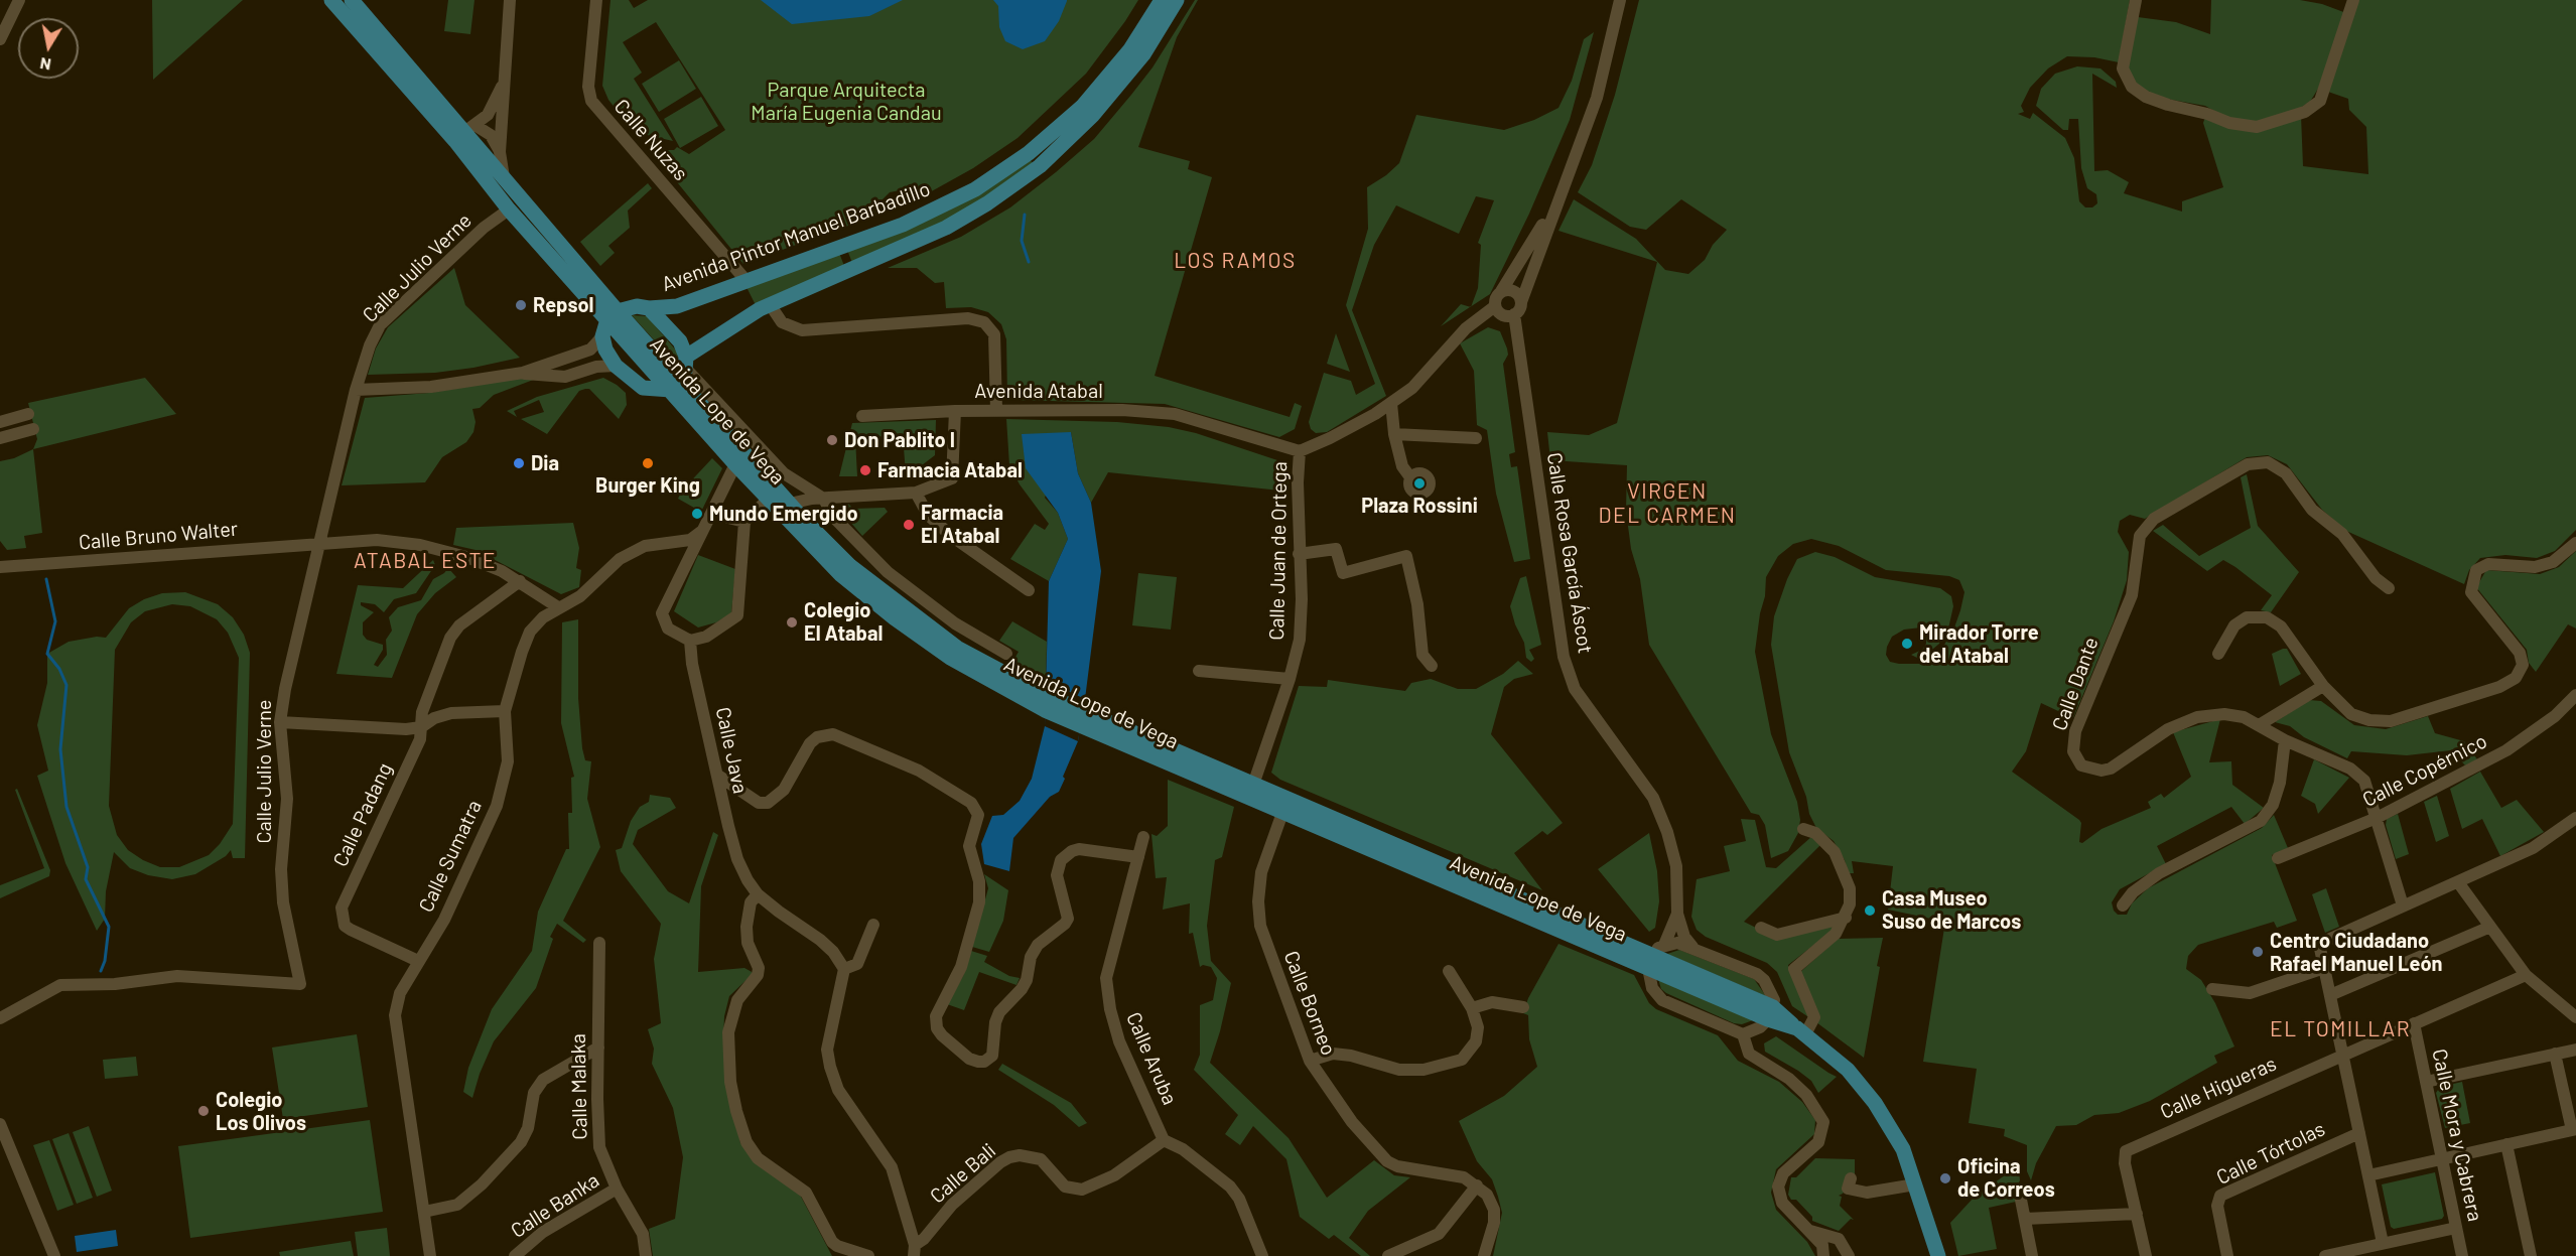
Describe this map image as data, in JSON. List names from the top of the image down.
{
  "streets": {
    "main road": ["Avenida Pintor Manuel Barbadillo", "Avenida Lope de Vega"],
    "street": [
      "Calle Nuzas",
      "Calle Julio Verne",
      "Avenida Atabal",
      "Calle Bruno Walter",
      "Calle Juan de Ortega",
      "Calle Rosa García Áscot",
      "Calle Dante",
      "Calle Java",
      "Calle Copérnico",
      "Calle Padang",
      "Calle Sumatra",
      "Calle Borneo",
      "Calle Aruba",
      "Calle Malaka",
      "Calle Higueras",
      "Calle Mora y Cabrera",
      "Calle Tórtolas",
      "Calle Bali",
      "Calle Banka"
    ]
  },
  "crossings": [
    ["Calle Nuzas", "Avenida Pintor Manuel Barbadillo"],
    ["Avenida Pintor Manuel Barbadillo", "Avenida Lope de Vega"],
    ["Calle Julio Verne", "Avenida Lope de Vega"],
    ["Calle Julio Verne", "Calle Bruno Walter"],
    ["Avenida Atabal", "Avenida Lope de Vega"],
    ["Avenida Atabal", "Calle Juan de Ortega"],
    ["Avenida Lope de Vega", "Calle Juan de Ortega"],
    ["Avenida Lope de Vega", "Calle Rosa García Áscot"],
    ["Avenida Lope de Vega", "Calle Borneo"],
    ["Calle Bruno Walter", "Calle Sumatra"],
    ["Calle Juan de Ortega", "Calle Rosa García Áscot"],
    ["Calle Dante", "Calle Copérnico"],
    ["Calle Padang", "Calle Sumatra"],
    ["Calle Aruba", "Calle Bali"],
    ["Calle Malaka", "Calle Banka"],
    ["Calle Higueras", "Calle Mora y Cabrera"]
  ],
  "districts": [
    "LOS RAMOS",
    "VIRGEN DEL CARMEN",
    "ATABAL ESTE",
    "EL TOMILLAR"
  ],
  "parks": ["Parque Arquitecta María Eugenia Candau"],
  "places": [
    "Repsol",
    "Don Pablito I",
    "Dia",
    "Burger King",
    "Farmacia Atabal",
    "Plaza Rossini",
    "Mundo Emergido",
    "Farmacia El Atabal",
    "Colegio El Atabal",
    "Mirador Torre del Atabal",
    "Casa Museo Suso de Marcos",
    "Centro Ciudadano Rafael Manuel León",
    "Colegio Los Olivos",
    "Oficina de Correos"
  ],
  "north": "bottom"
}
